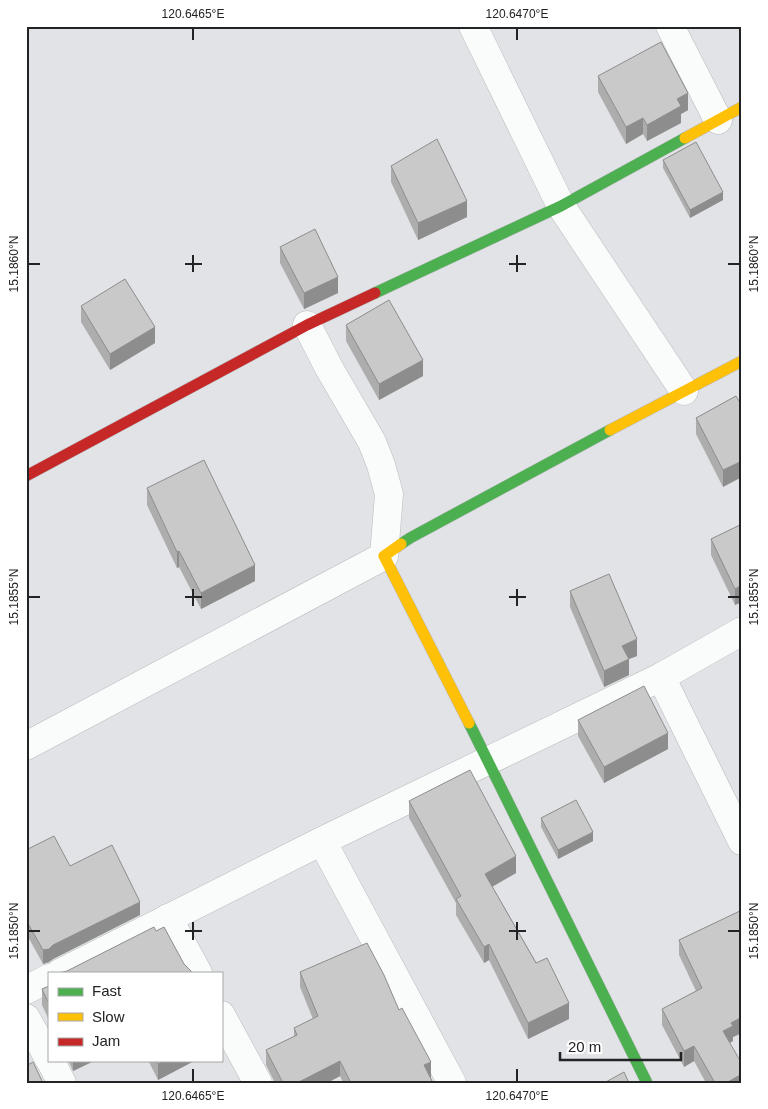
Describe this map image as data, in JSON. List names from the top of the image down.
{
  "legend": ["Fast", "Slow", "Jam"],
  "scale_bar": "20 m",
  "coordinates": [
    "120.6465°E",
    "120.6470°E",
    "15.1860°N",
    "15.1855°N",
    "15.1850°N"
  ]
}
